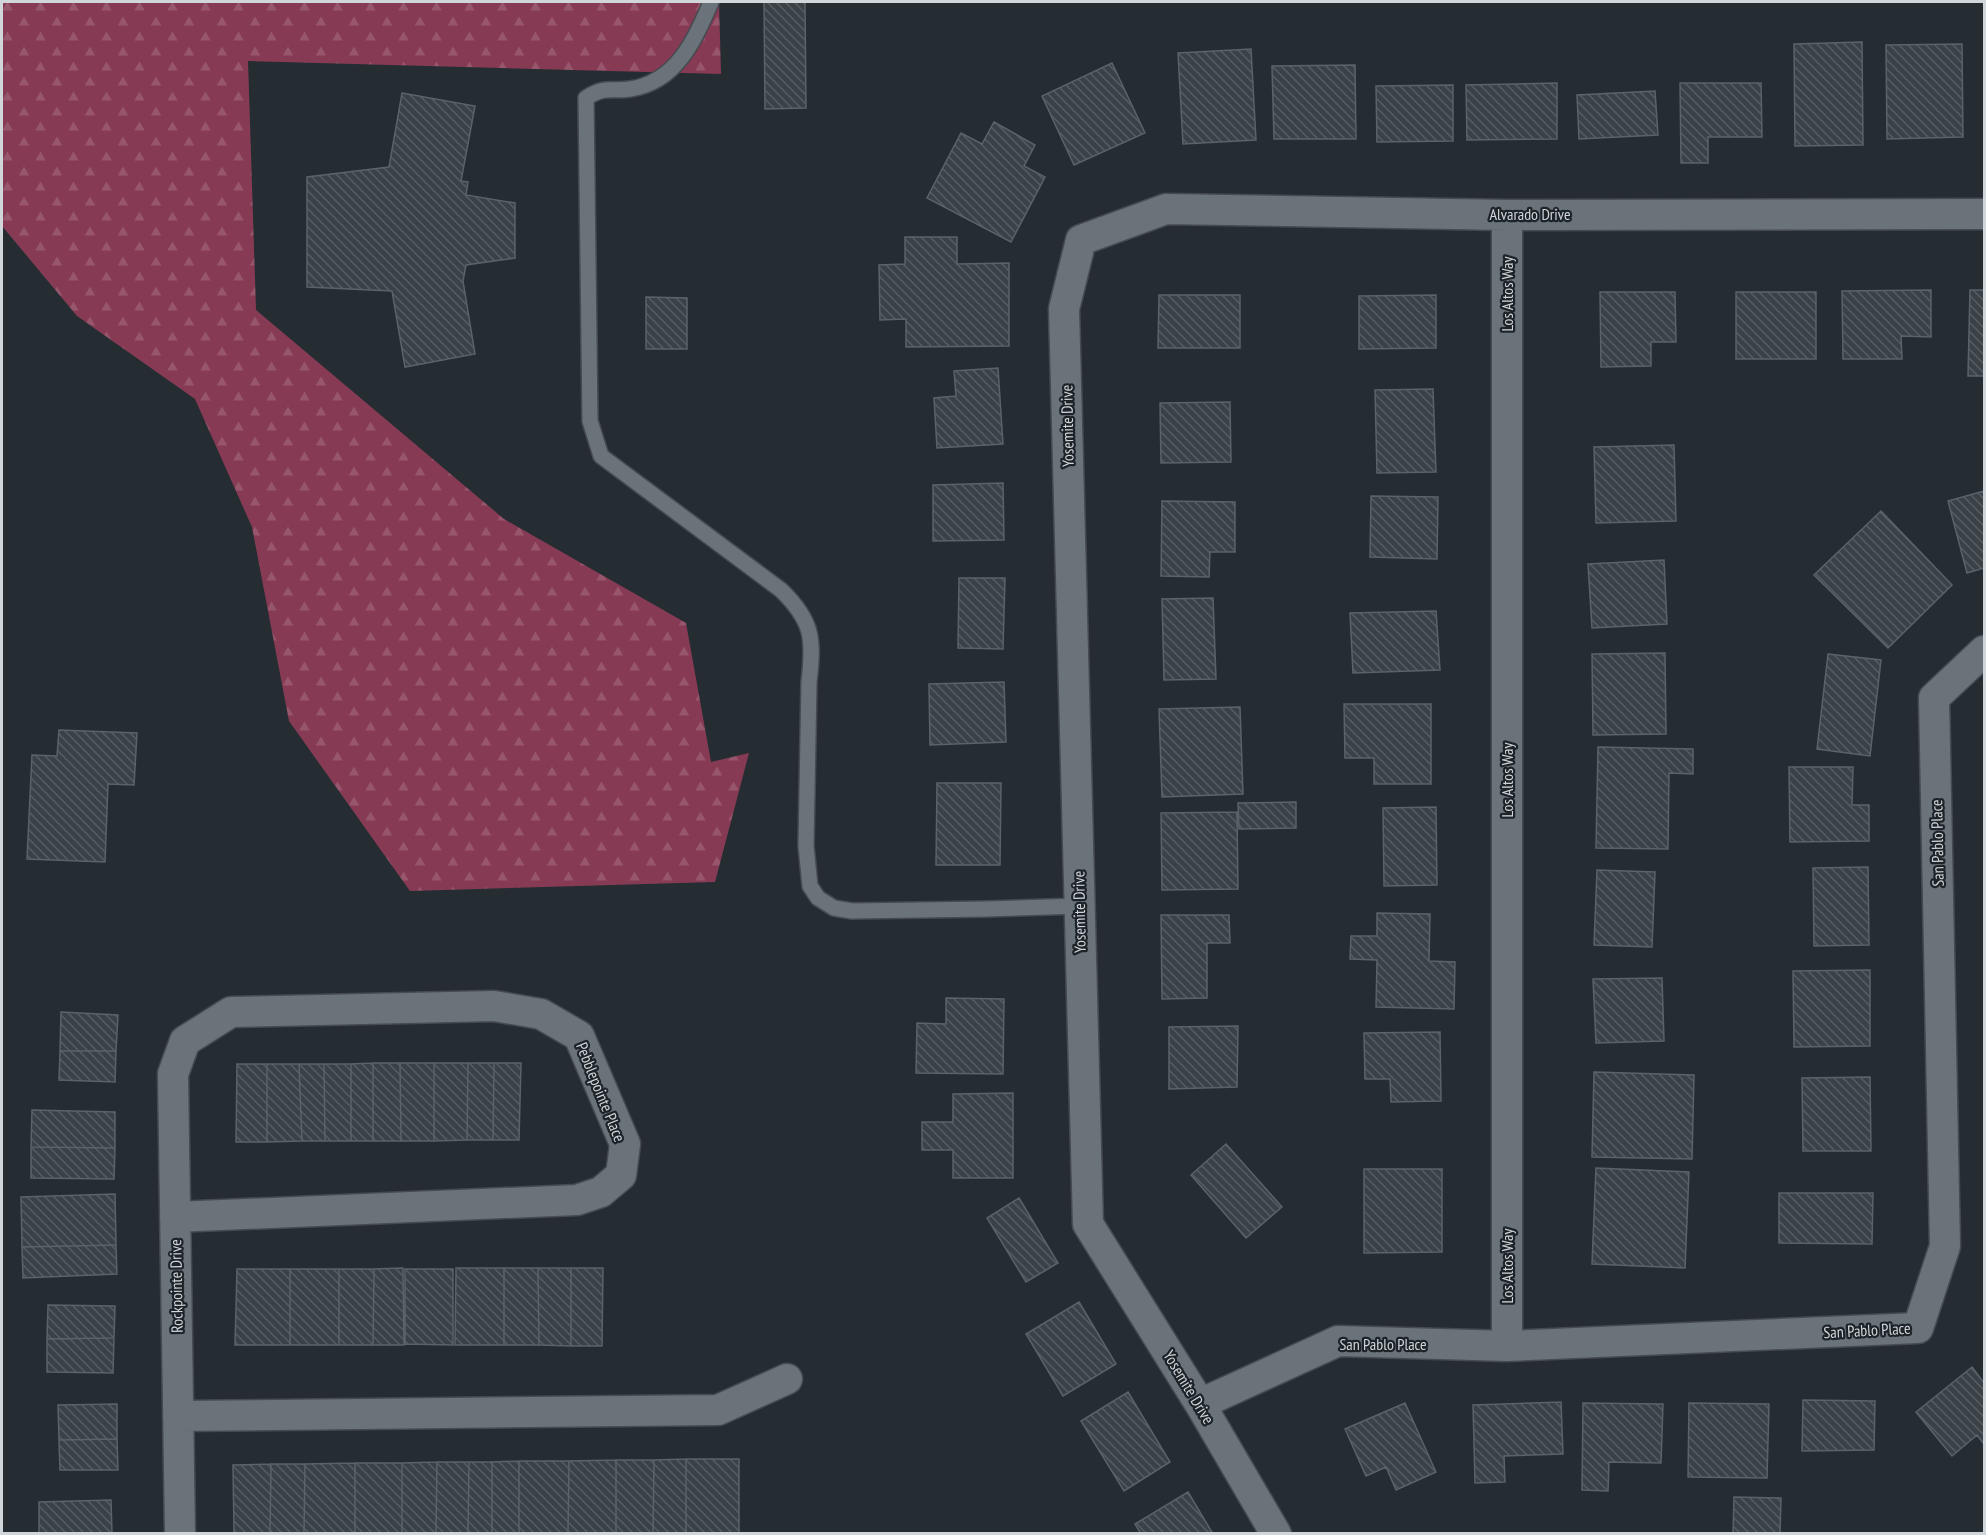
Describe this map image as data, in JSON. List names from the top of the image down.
{
  "streets": {
    "street": [
      "Alvarado Drive",
      "Los Altos Way",
      "Yosemite Drive",
      "San Pablo Place",
      "Pebblepointe Place",
      "Rockpointe Drive"
    ]
  },
  "crossings": [
    ["Alvarado Drive", "Los Altos Way"],
    ["Alvarado Drive", "Yosemite Drive"],
    ["Los Altos Way", "San Pablo Place"],
    ["Yosemite Drive", "San Pablo Place"],
    ["Pebblepointe Place", "Rockpointe Drive"]
  ]
}
